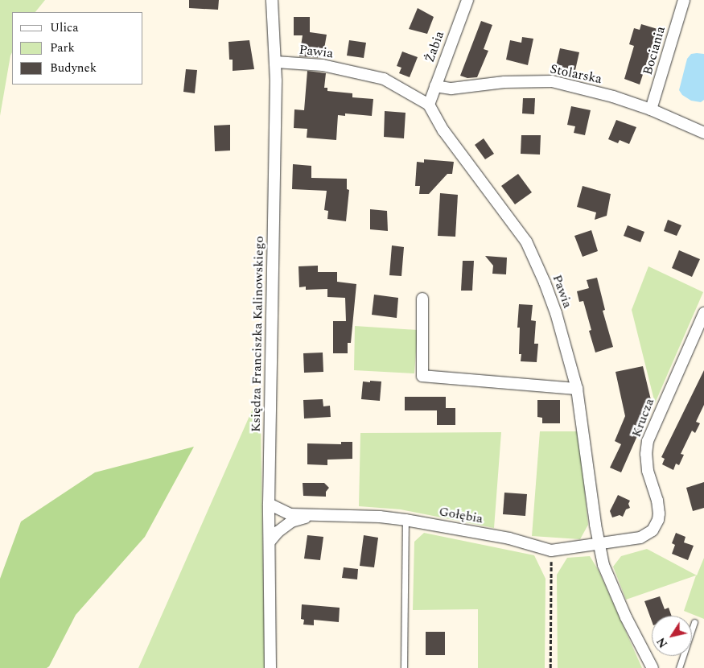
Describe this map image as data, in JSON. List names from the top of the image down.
{
  "streets": {
    "street": [
      "Żabia",
      "Bociania",
      "Pawia",
      "Stolarska",
      "Księdza Franciszka Kalinowskiego",
      "Krucza",
      "Gołębia"
    ]
  },
  "crossings": [
    ["Żabia", "Pawia"],
    ["Żabia", "Stolarska"],
    ["Bociania", "Stolarska"],
    ["Pawia", "Księdza Franciszka Kalinowskiego"],
    ["Pawia", "Krucza"],
    ["Pawia", "Gołębia"],
    ["Księdza Franciszka Kalinowskiego", "Gołębia"],
    ["Krucza", "Gołębia"]
  ],
  "legend": ["Ulica", "Park", "Budynek"],
  "north": "bottom left"
}
